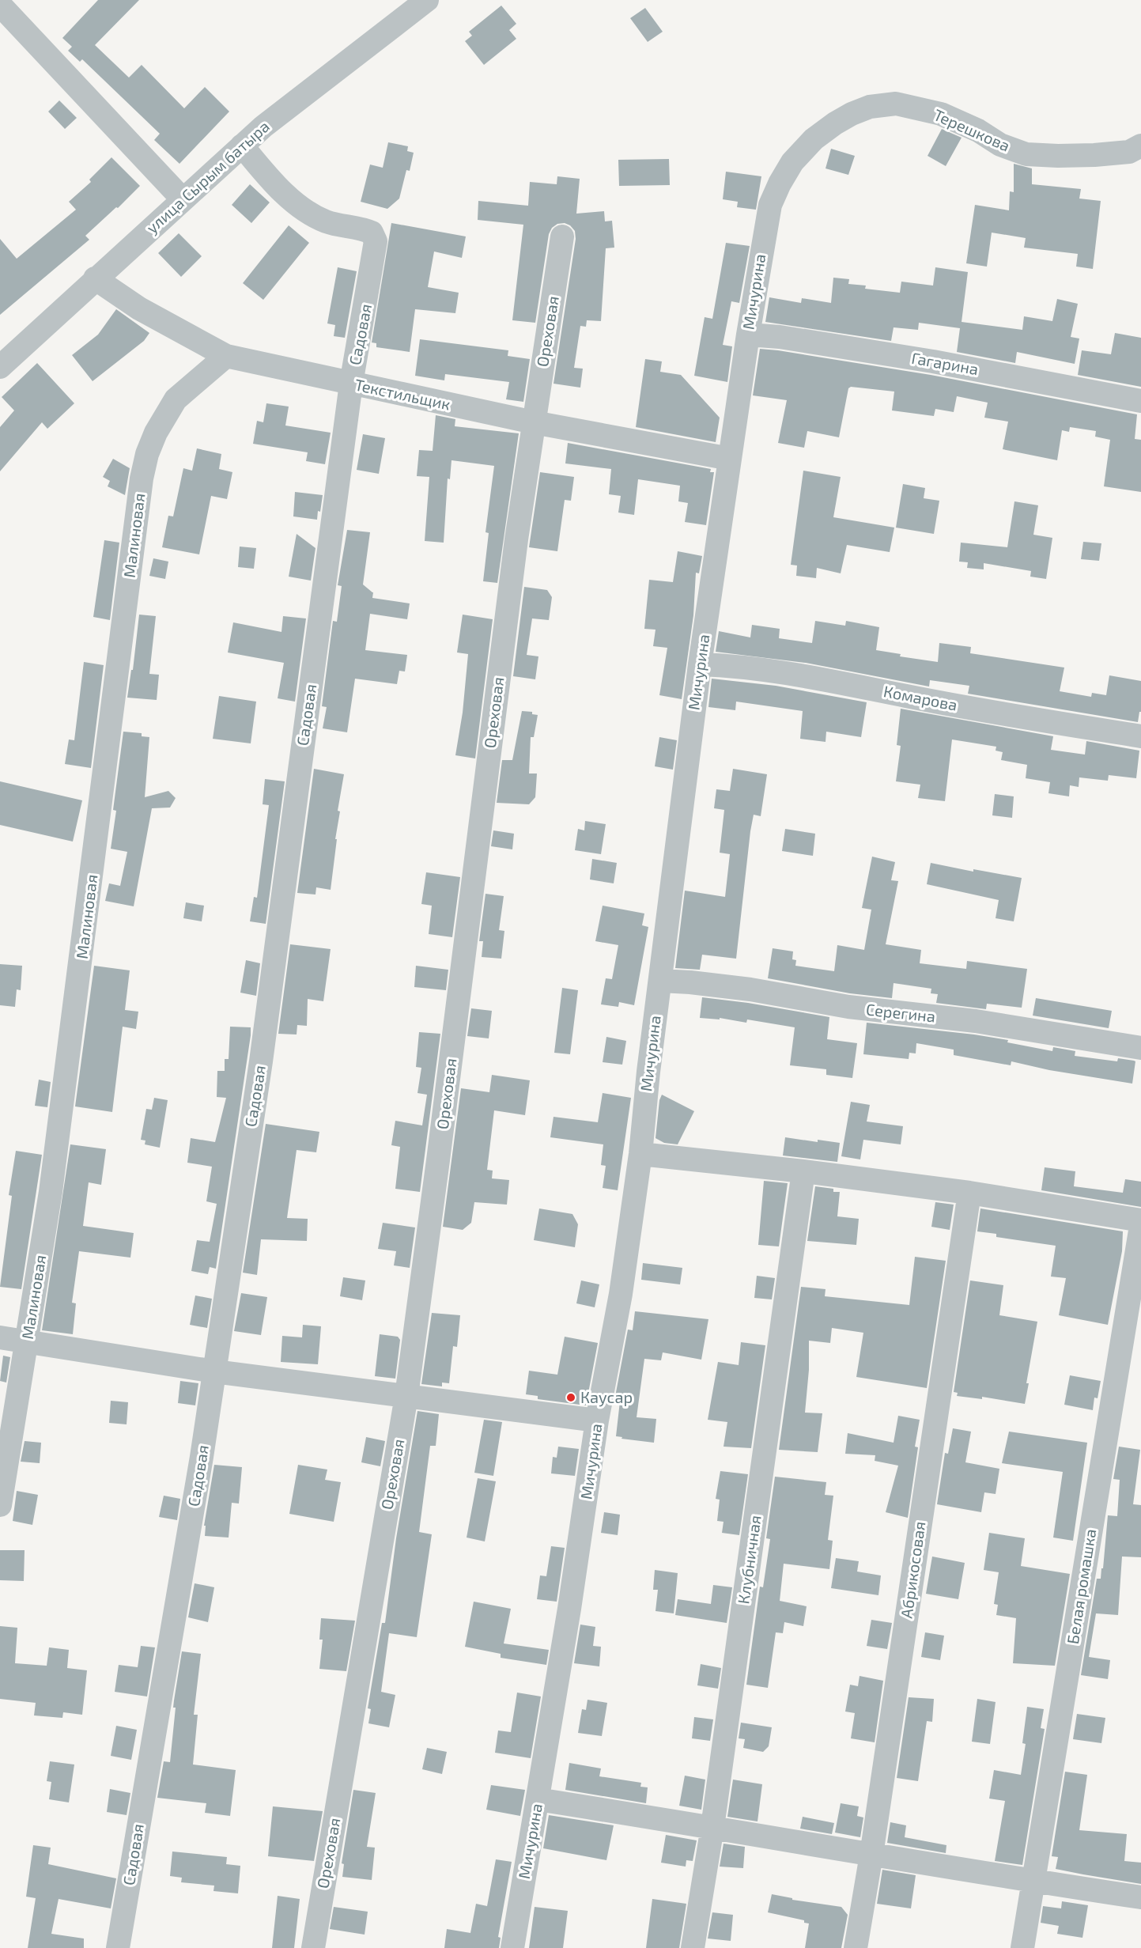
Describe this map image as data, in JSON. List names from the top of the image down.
{
  "streets": {
    "street": [
      "Терешкова",
      "улица Сырым батыра",
      "Мичурина",
      "Ореховая",
      "Садовая",
      "Гагарина",
      "Текстильщик",
      "Малиновая",
      "Комарова",
      "Серегина",
      "Клубничная",
      "Абрикосовая",
      "Белая ромашка"
    ]
  },
  "crossings": [
    ["Терешкова", "Мичурина"],
    ["улица Сырым батыра", "Садовая"],
    ["улица Сырым батыра", "Текстильщик"],
    ["Мичурина", "Гагарина"],
    ["Мичурина", "Текстильщик"],
    ["Мичурина", "Комарова"],
    ["Мичурина", "Серегина"],
    ["Ореховая", "Текстильщик"],
    ["Садовая", "Текстильщик"],
    ["Текстильщик", "Малиновая"]
  ],
  "places": ["Каусар"]
}
